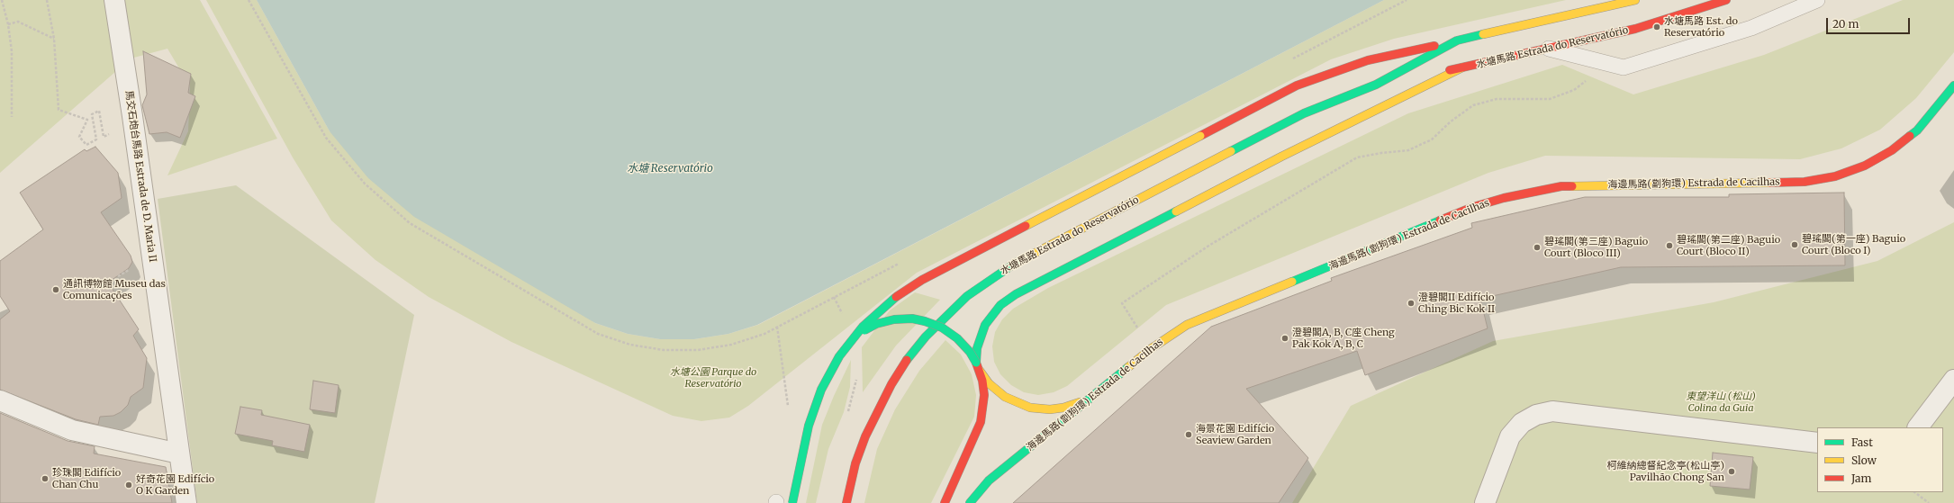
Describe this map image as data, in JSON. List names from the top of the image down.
{
  "streets": {
    "main road": ["水塘馬路 Estrada do Reservatório", "海邊馬路(劏狗環) Estrada de Cacilhas"],
    "street": ["馬交石炮台馬路 Estrada de D. Maria II"]
  },
  "water": ["水塘 Reservatório"],
  "parks": ["水塘公園 Parque do Reservatório", "東望洋山 (松山) Colina da Guia"],
  "places": [
    "水塘馬路 Est. do Reservatório",
    "碧瑤閣(第一座) Baguio Court (Bloco I)",
    "碧瑤閣(第二座) Baguio Court (Bloco II)",
    "碧瑤閣(第三座) Baguio Court (Bloco III)",
    "通訊博物館 Museu das Comunicações",
    "澄碧閣II Edifício Ching Bic Kok II",
    "澄碧閣A, B, C座 Cheng Pak Kok A, B, C",
    "海景花園 Edifício Seaview Garden",
    "柯維納總督紀念亭(松山亭) Pavilhão Chong San",
    "珍珠閣 Edifício Chan Chu",
    "好奇花園 Edifício O K Garden"
  ],
  "legend": ["Fast", "Slow", "Jam"],
  "scale_bar": "20 m"
}
